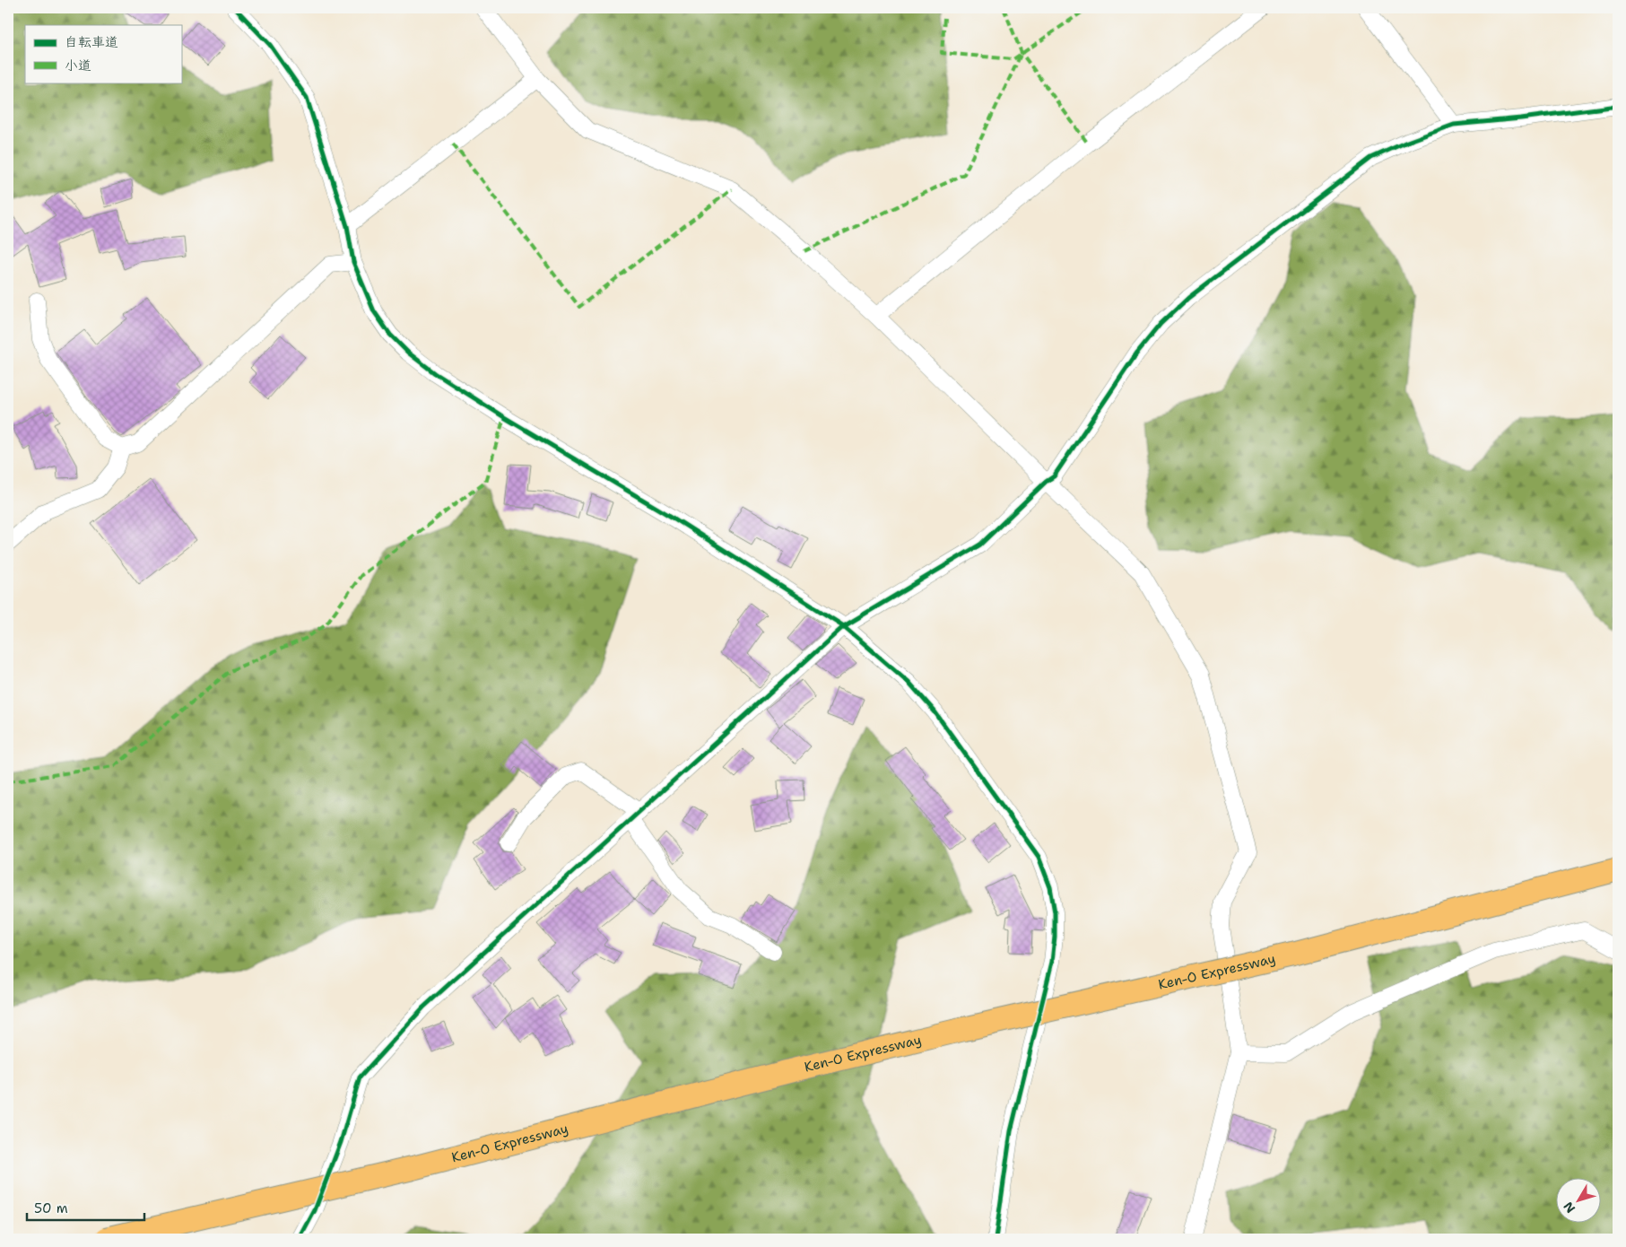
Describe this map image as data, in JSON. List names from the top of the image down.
{
  "streets": {
    "highway": ["Ken-O Expressway"]
  },
  "legend": ["自転車道", "小道"],
  "scale_bar": "50 m",
  "north": "bottom left"
}
